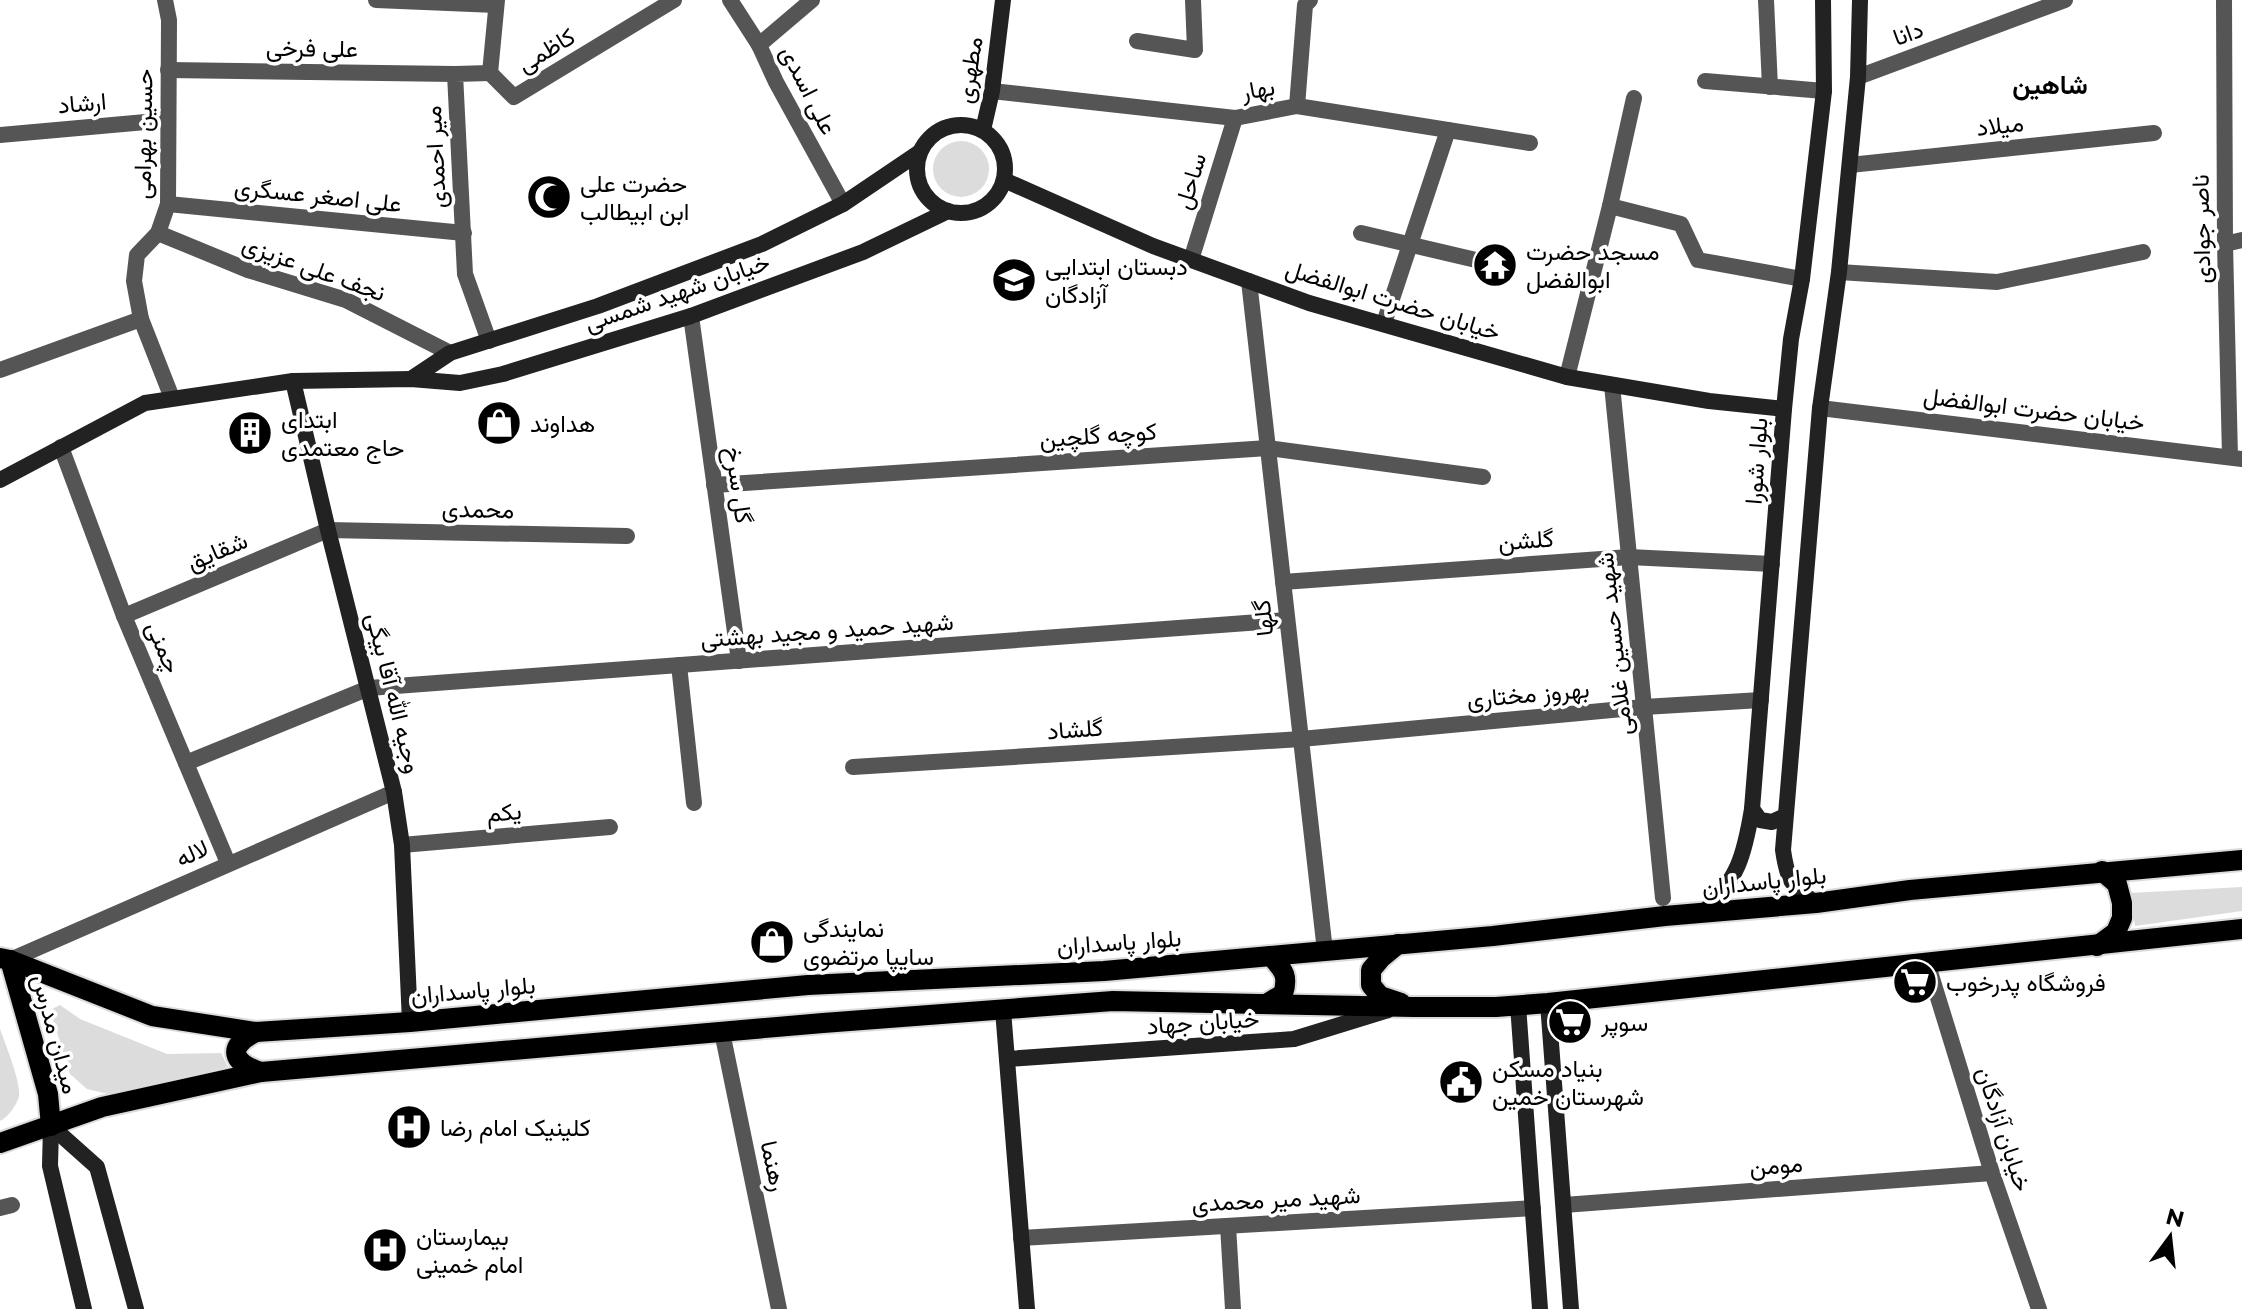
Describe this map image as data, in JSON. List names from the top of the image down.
{
  "streets": {
    "main road": ["بلوار پاسداران", "میدان مدرس"],
    "street": [
      "دانا",
      "علی فرخی",
      "کاظمی",
      "مطهری",
      "بهار",
      "علی اسدی",
      "ارشاد",
      "میلاد",
      "حسین بهرامی",
      "میر احمدی",
      "ساحل",
      "علی اصغر عسگری",
      "ناصر جوادی",
      "نجف علی عزیزی",
      "خیابان شهید شمسی",
      "خیابان حضرت ابوالفضل",
      "کوچه گلچین",
      "بلوار شورا",
      "گل سرخ",
      "محمدی",
      "گلشن",
      "شقایق",
      "گلها",
      "شهید حمید و مجید بهشتی",
      "شهید حسین غلامی",
      "چمنی",
      "وجیه الله آقا بیگی",
      "بهروز مختاری",
      "گلشاد",
      "یکم",
      "لاله",
      "خیابان جهاد",
      "خیابان آزادگان",
      "مومن",
      "رهنما",
      "شهید میر محمدی"
    ]
  },
  "crossings": [
    ["علی فرخی", "حسین بهرامی"],
    ["علی فرخی", "میر احمدی"],
    ["کاظمی", "میر احمدی"],
    ["مطهری", "بهار"],
    ["مطهری", "خیابان شهید شمسی"],
    ["مطهری", "خیابان حضرت ابوالفضل"],
    ["بهار", "ساحل"],
    ["علی اسدی", "خیابان شهید شمسی"],
    ["ارشاد", "حسین بهرامی"],
    ["حسین بهرامی", "علی اصغر عسگری"],
    ["حسین بهرامی", "نجف علی عزیزی"],
    ["حسین بهرامی", "خیابان شهید شمسی"],
    ["میر احمدی", "علی اصغر عسگری"],
    ["میر احمدی", "خیابان شهید شمسی"],
    ["ساحل", "خیابان حضرت ابوالفضل"],
    ["ناصر جوادی", "خیابان حضرت ابوالفضل"],
    ["نجف علی عزیزی", "خیابان شهید شمسی"],
    ["خیابان شهید شمسی", "خیابان حضرت ابوالفضل"],
    ["خیابان شهید شمسی", "گل سرخ"],
    ["خیابان شهید شمسی", "چمنی"],
    ["خیابان شهید شمسی", "وجیه الله آقا بیگی"],
    ["خیابان حضرت ابوالفضل", "بلوار شورا"],
    ["خیابان حضرت ابوالفضل", "گلها"],
    ["خیابان حضرت ابوالفضل", "شهید حسین غلامی"],
    ["کوچه گلچین", "گل سرخ"],
    ["کوچه گلچین", "گلها"],
    ["بلوار شورا", "گلشن"],
    ["بلوار شورا", "بهروز مختاری"],
    ["بلوار شورا", "بلوار پاسداران"],
    ["گل سرخ", "شهید حمید و مجید بهشتی"],
    ["محمدی", "شقایق"],
    ["محمدی", "وجیه الله آقا بیگی"],
    ["گلشن", "گلها"],
    ["گلشن", "شهید حسین غلامی"],
    ["شقایق", "چمنی"],
    ["شقایق", "وجیه الله آقا بیگی"],
    ["گلها", "شهید حمید و مجید بهشتی"],
    ["گلها", "بهروز مختاری"],
    ["گلها", "گلشاد"],
    ["گلها", "بلوار پاسداران"],
    ["شهید حمید و مجید بهشتی", "چمنی"],
    ["شهید حمید و مجید بهشتی", "وجیه الله آقا بیگی"],
    ["شهید حسین غلامی", "بهروز مختاری"],
    ["چمنی", "لاله"],
    ["وجیه الله آقا بیگی", "یکم"],
    ["وجیه الله آقا بیگی", "لاله"],
    ["وجیه الله آقا بیگی", "بلوار پاسداران"],
    ["بهروز مختاری", "گلشاد"],
    ["لاله", "بلوار پاسداران"],
    ["لاله", "میدان مدرس"],
    ["بلوار پاسداران", "میدان مدرس"],
    ["خیابان آزادگان", "مومن"]
  ],
  "districts": ["شاهین"],
  "places": {
    "mosque": ["حضرت علی ابن ابیطالب"],
    "temple": ["مسجد حضرت ابوالفضل"],
    "school or university": ["دبستان ابتدایی آزادگان"],
    "shop": ["هداوند", "نمایندگی سایپا مرتضوی"],
    "building": ["ابتدای حاج معتمدی"],
    "supermarket": ["فروشگاه پدرخوب", "سوپر"],
    "public building": ["بنیاد مسکن شهرستان خمین"],
    "hospital": ["کلینیک امام رضا", "بیمارستان امام خمینی"]
  },
  "north": "top"
}
